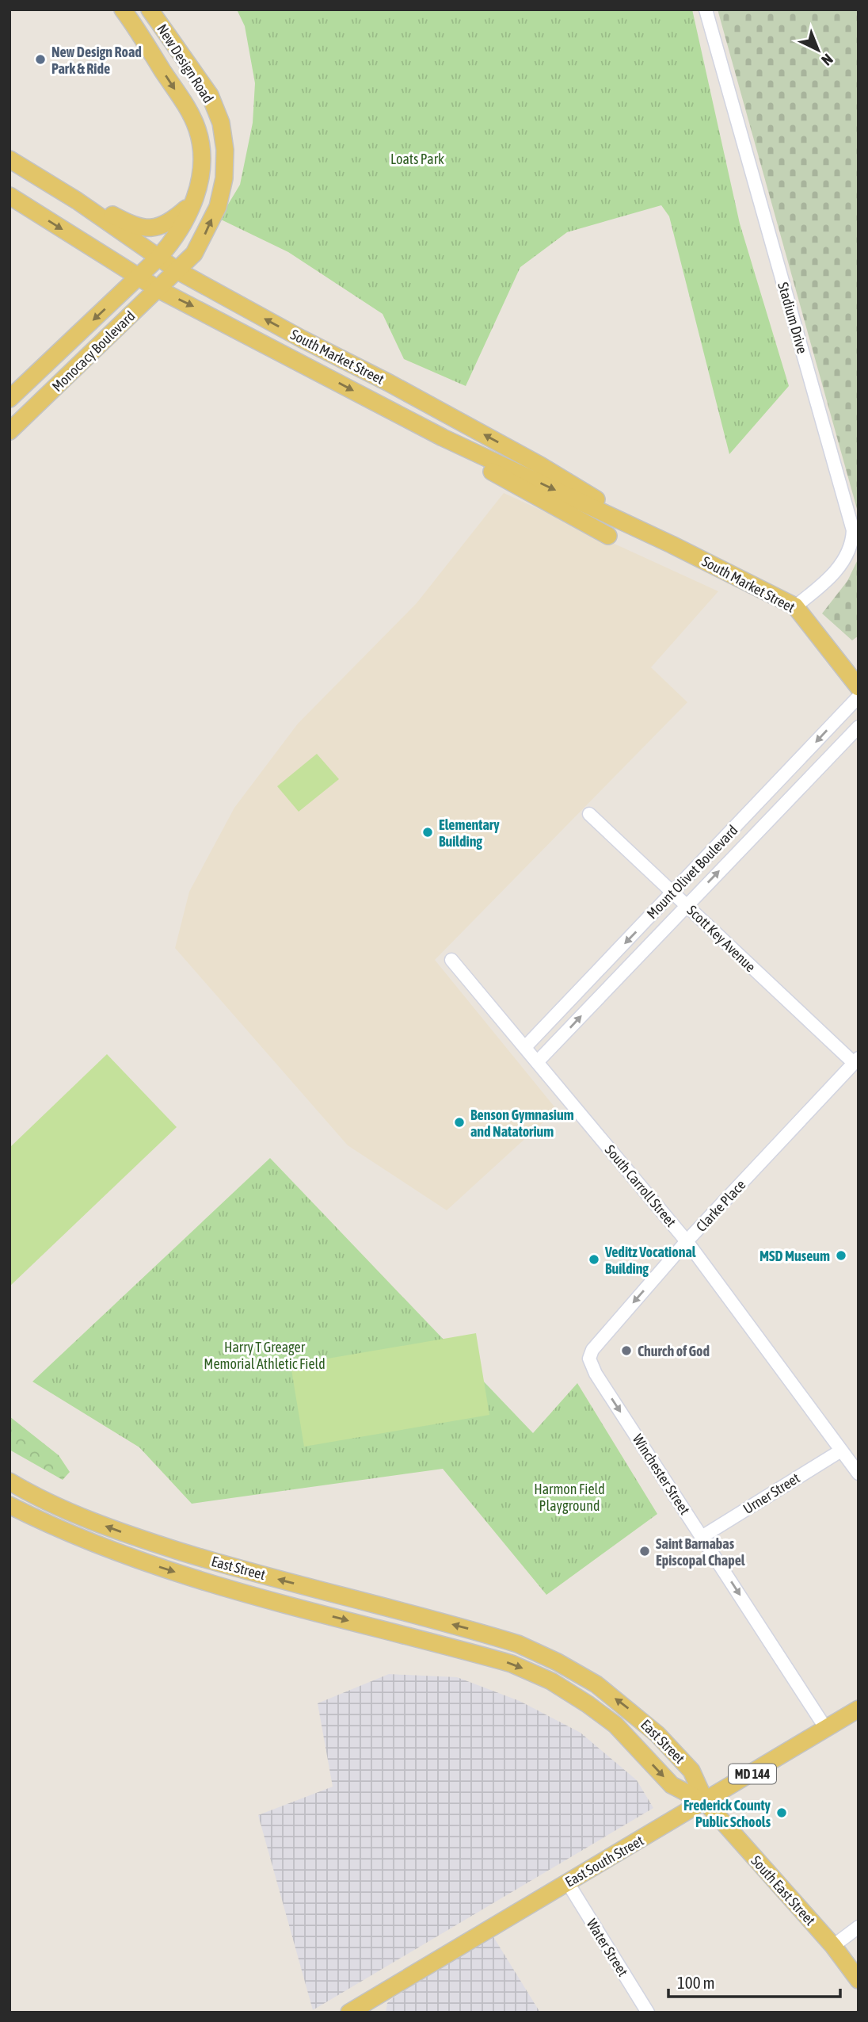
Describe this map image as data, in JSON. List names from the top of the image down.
{
  "streets": {
    "main road": [
      "New Design Road",
      "Monocacy Boulevard",
      "South Market Street",
      "East Street",
      "MD 144",
      "East South Street",
      "South East Street"
    ],
    "street": [
      "Stadium Drive",
      "Mount Olivet Boulevard",
      "Scott Key Avenue",
      "South Carroll Street",
      "Clarke Place",
      "Winchester Street",
      "Urner Street",
      "Water Street"
    ]
  },
  "crossings": [
    ["New Design Road", "Monocacy Boulevard"],
    ["New Design Road", "South Market Street"],
    ["Stadium Drive", "South Market Street"],
    ["Monocacy Boulevard", "South Market Street"],
    ["Mount Olivet Boulevard", "Scott Key Avenue"],
    ["Mount Olivet Boulevard", "South Carroll Street"],
    ["Scott Key Avenue", "Clarke Place"],
    ["South Carroll Street", "Clarke Place"],
    ["South Carroll Street", "Urner Street"],
    ["Clarke Place", "Winchester Street"],
    ["Winchester Street", "Urner Street"],
    ["Winchester Street", "East South Street"],
    ["East Street", "East South Street"],
    ["East Street", "South East Street"],
    ["East South Street", "South East Street"],
    ["East South Street", "Water Street"]
  ],
  "one_way": ["Clarke Place", "Winchester Street"],
  "parks": ["Loats Park", "Harry T Greager Memorial Athletic Field", "Harmon Field Playground"],
  "places": [
    "New Design Road Park & Ride",
    "Elementary Building",
    "Benson Gymnasium and Natatorium",
    "MSD Museum",
    "Veditz Vocational Building",
    "Church of God",
    "Saint Barnabas Episcopal Chapel",
    "Frederick County Public Schools"
  ],
  "scale_bar": "100 m",
  "north": "bottom right"
}
